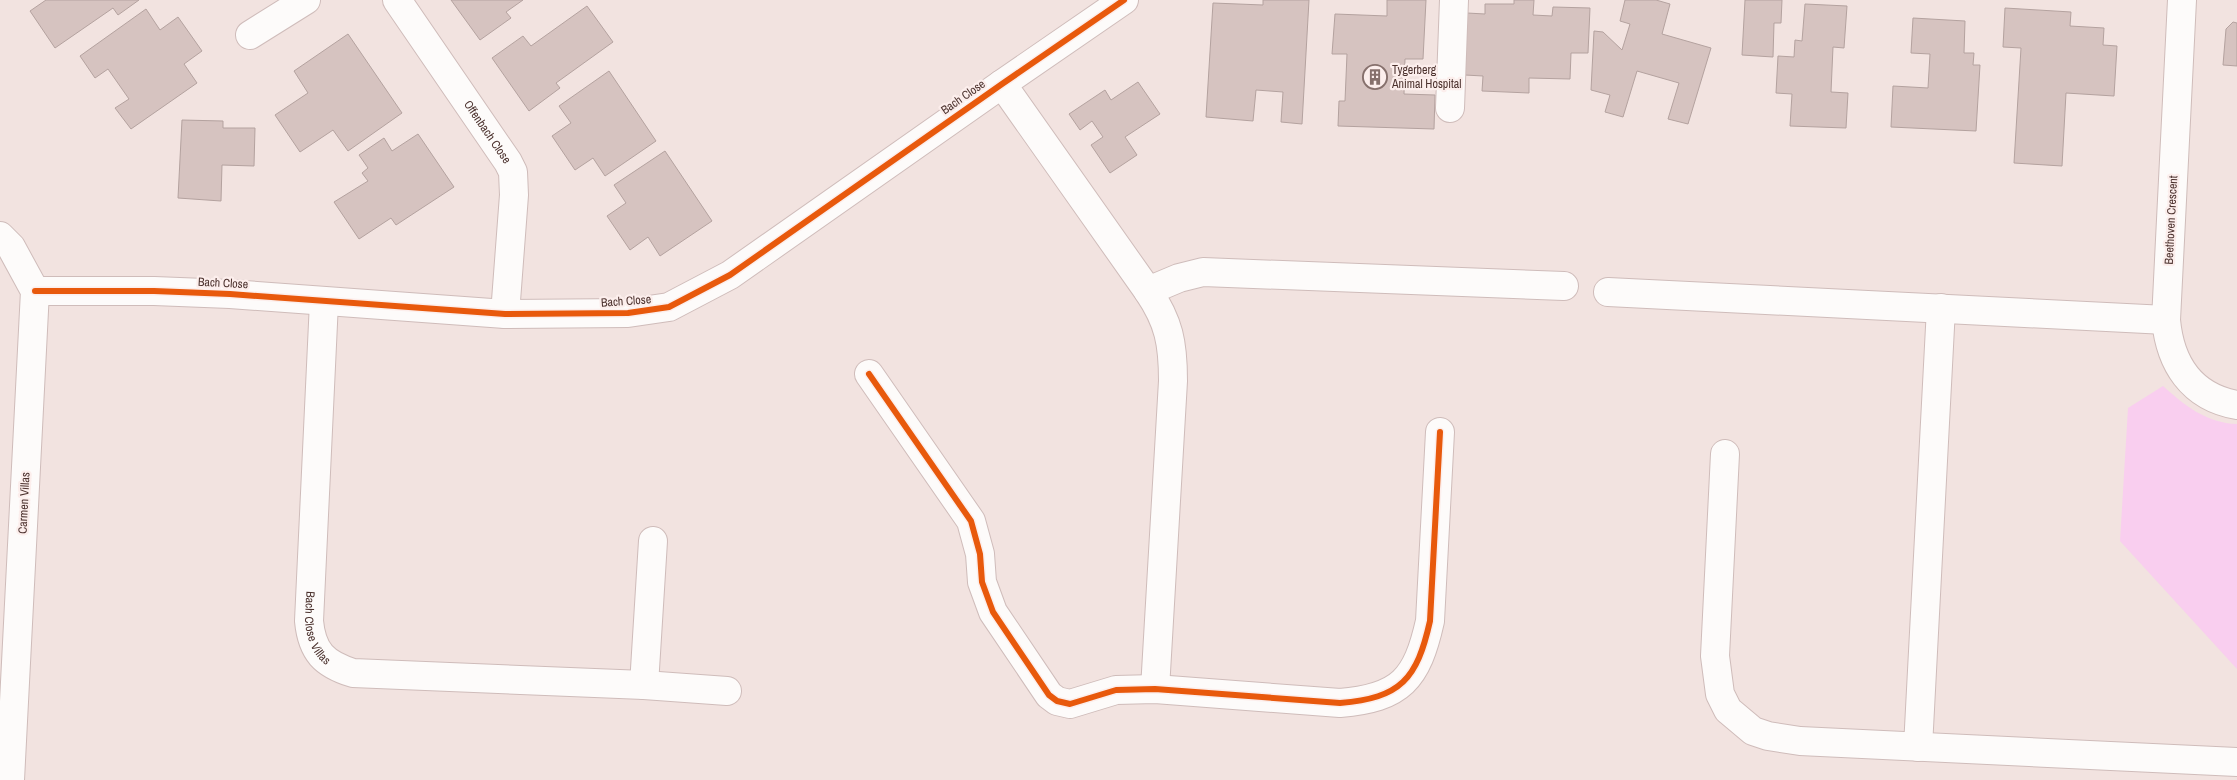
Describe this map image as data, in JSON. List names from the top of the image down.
{
  "streets": {
    "street": [
      "Bach Close",
      "Offenbach Close",
      "Beethoven Crescent",
      "Carmen Villas",
      "Bach Close Villas"
    ]
  },
  "crossings": [
    ["Bach Close", "Offenbach Close"],
    ["Bach Close", "Carmen Villas"],
    ["Bach Close", "Bach Close Villas"]
  ],
  "places": {
    "building": ["Tygerberg Animal Hospital"]
  }
}
